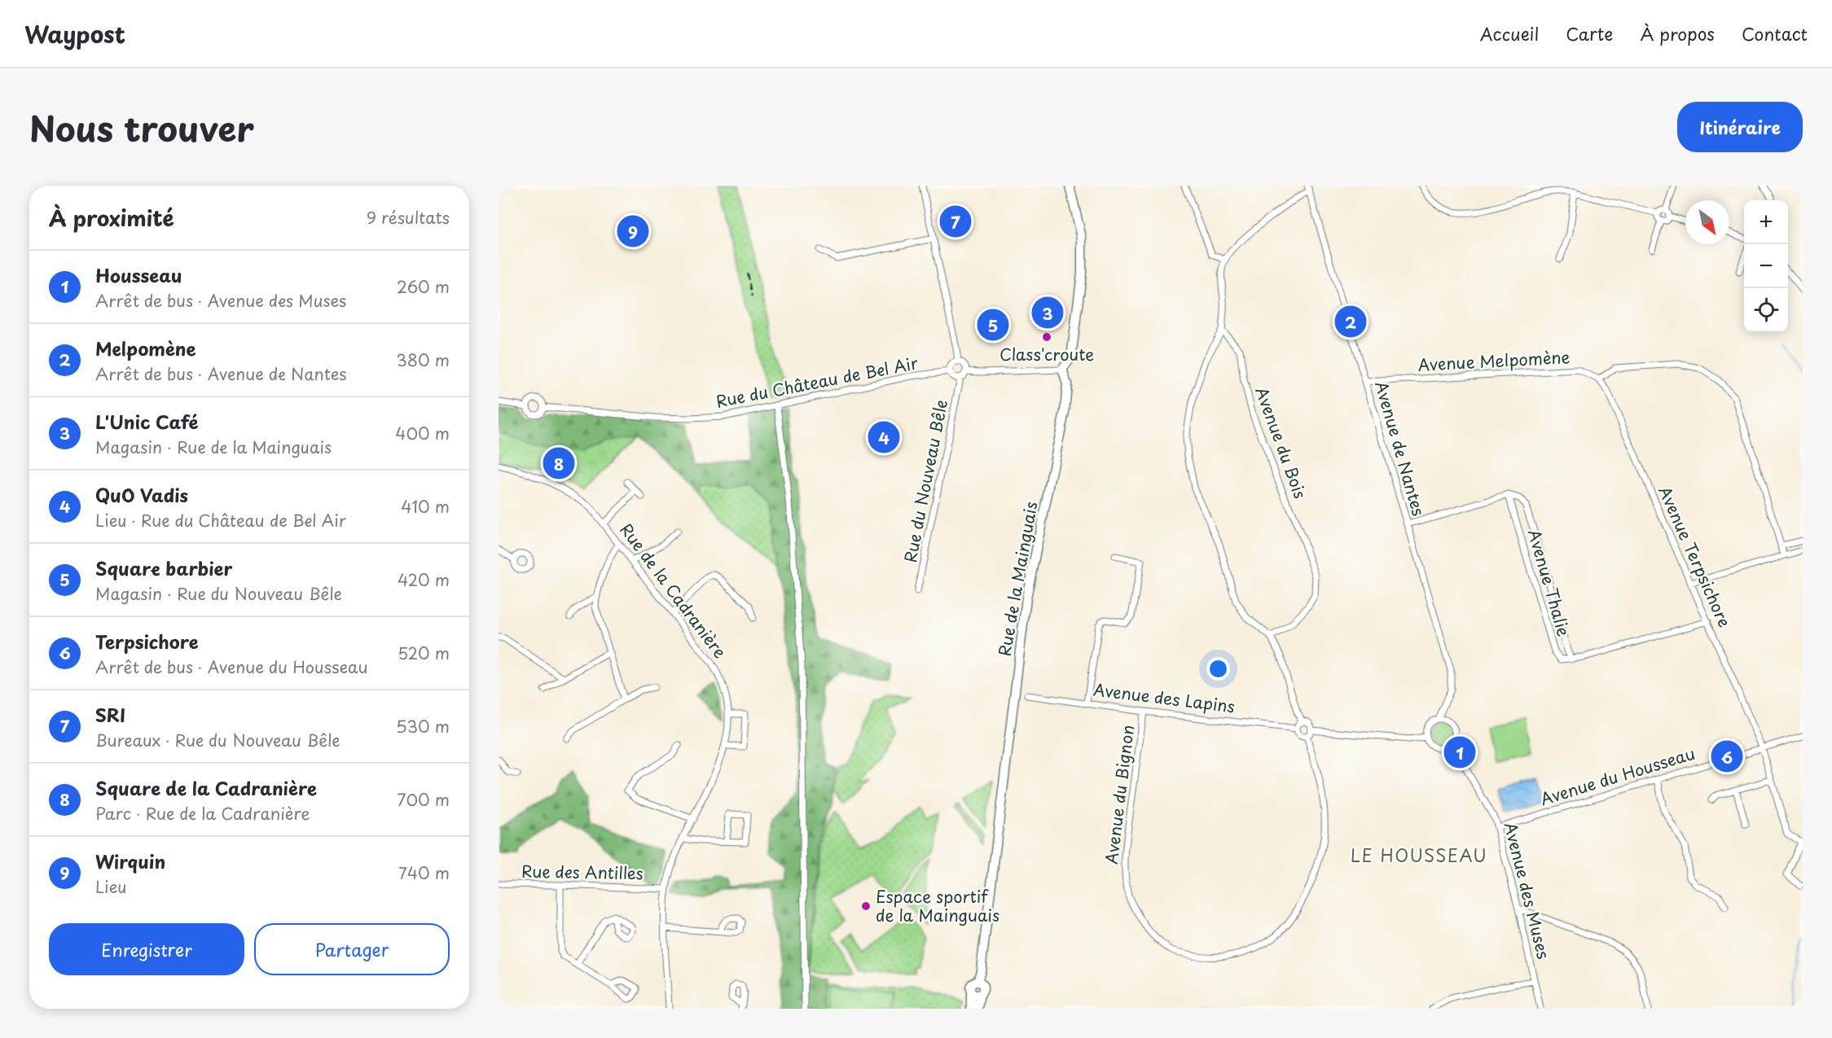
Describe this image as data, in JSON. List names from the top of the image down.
{
  "streets": {
    "street": [
      "Avenue Melpomène",
      "Rue du Château de Bel Air",
      "Avenue du Bois",
      "Avenue de Nantes",
      "Rue du Nouveau Bêle",
      "Avenue Terpsichore",
      "Rue de la Mainguais",
      "Avenue Thalie",
      "Rue de la Cadranière",
      "Avenue des Lapins",
      "Avenue du Housseau",
      "Avenue du Bignon",
      "Rue des Antilles",
      "Avenue des Muses"
    ]
  },
  "crossings": [
    ["Avenue Melpomène", "Avenue de Nantes"],
    ["Avenue Melpomène", "Avenue Terpsichore"],
    ["Rue du Château de Bel Air", "Rue du Nouveau Bêle"],
    ["Avenue de Nantes", "Avenue des Muses"],
    ["Avenue Terpsichore", "Avenue du Housseau"],
    ["Rue de la Cadranière", "Rue des Antilles"],
    ["Avenue des Lapins", "Avenue du Bignon"],
    ["Avenue du Housseau", "Avenue des Muses"]
  ],
  "districts": ["LE HOUSSEAU"],
  "places": ["Class'croute", "Espace sportif de la Mainguais"],
  "north": "bottom right",
  "page": {
    "header": "Waypost",
    "nav": [
      "Accueil",
      "Carte",
      "À propos",
      "Contact"
    ],
    "title": "Nous trouver",
    "buttons": [
      "Itinéraire",
      ["Enregistrer", "Partager"]
    ],
    "heading": ["À proximité", "9 résultats"],
    "map_buttons": ["+", "−"],
    "pins": [
      "7",
      "9",
      "3",
      "2",
      "5",
      "4",
      "8",
      "1",
      "6"
    ],
    "list": [
      {
        "mark": "1",
        "name": "Housseau",
        "note": "Arrêt de bus · Avenue des Muses",
        "value": "260 m"
      },
      {
        "mark": "2",
        "name": "Melpomène",
        "note": "Arrêt de bus · Avenue de Nantes",
        "value": "380 m"
      },
      {
        "mark": "3",
        "name": "L'Unic Café",
        "note": "Magasin · Rue de la Mainguais",
        "value": "400 m"
      },
      {
        "mark": "4",
        "name": "QuO Vadis",
        "note": "Lieu · Rue du Château de Bel Air",
        "value": "410 m"
      },
      {
        "mark": "5",
        "name": "Square barbier",
        "note": "Magasin · Rue du Nouveau Bêle",
        "value": "420 m"
      },
      {
        "mark": "6",
        "name": "Terpsichore",
        "note": "Arrêt de bus · Avenue du Housseau",
        "value": "520 m"
      },
      {
        "mark": "7",
        "name": "SRI",
        "note": "Bureaux · Rue du Nouveau Bêle",
        "value": "530 m"
      },
      {
        "mark": "8",
        "name": "Square de la Cadranière",
        "note": "Parc · Rue de la Cadranière",
        "value": "700 m"
      },
      {
        "mark": "9",
        "name": "Wirquin",
        "note": "Lieu",
        "value": "740 m"
      }
    ]
  }
}
